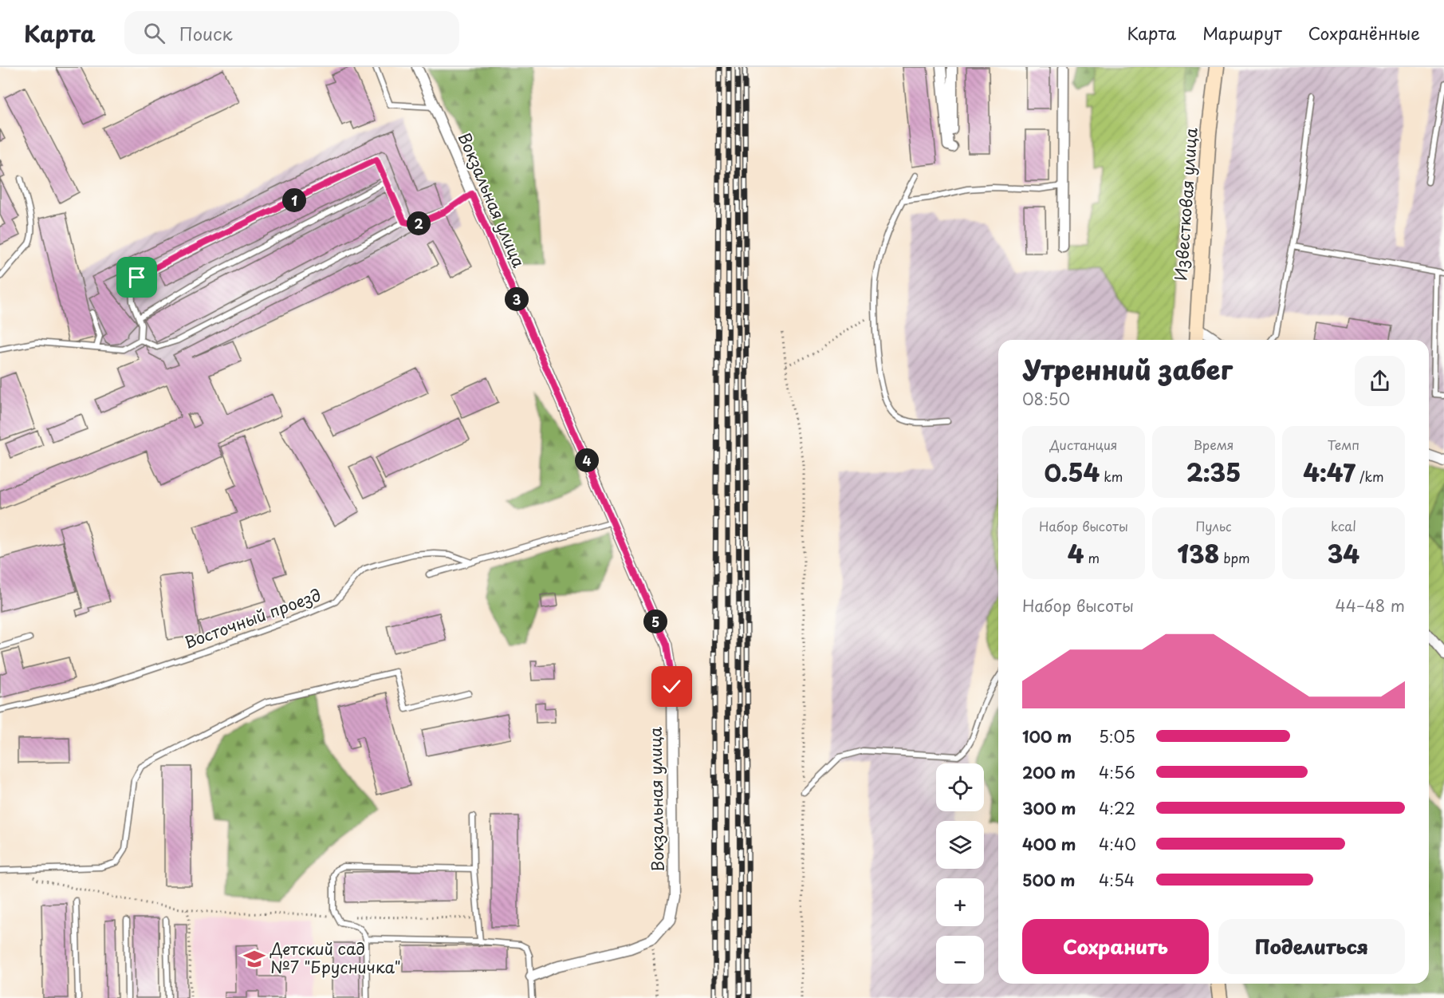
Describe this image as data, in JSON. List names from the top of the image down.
{
  "streets": {
    "main road": ["Известковая улица"],
    "street": ["Вокзальная улица"],
    "lane": ["Восточный проезд"]
  },
  "places": {
    "school or university": ["Детский сад №7 \"Брусничка\""]
  },
  "page": {
    "header": "Карта",
    "search": "Поиск",
    "nav": ["Карта", "Маршрут", "Сохранённые"],
    "pins": [
      "1",
      "2",
      "3",
      "4",
      "5"
    ],
    "heading": ["Утренний забег", "08:50"],
    "stats": [
      ["Дистанция", "0.54 km"],
      ["Время", "2:35"],
      ["Темп", "4:47 /km"],
      ["Набор высоты", "4 m"],
      ["Пульс", "138 bpm"],
      ["kcal", "34"]
    ],
    "chart": ["Набор высоты", "44–48 m"],
    "list": [
      {
        "name": "100 m",
        "note": "5:05"
      },
      {
        "name": "200 m",
        "note": "4:56"
      },
      {
        "name": "300 m",
        "note": "4:22"
      },
      {
        "name": "400 m",
        "note": "4:40"
      },
      {
        "name": "500 m",
        "note": "4:54"
      }
    ],
    "map_buttons": ["+", "−"],
    "buttons": ["Сохранить", "Поделиться"]
  }
}
